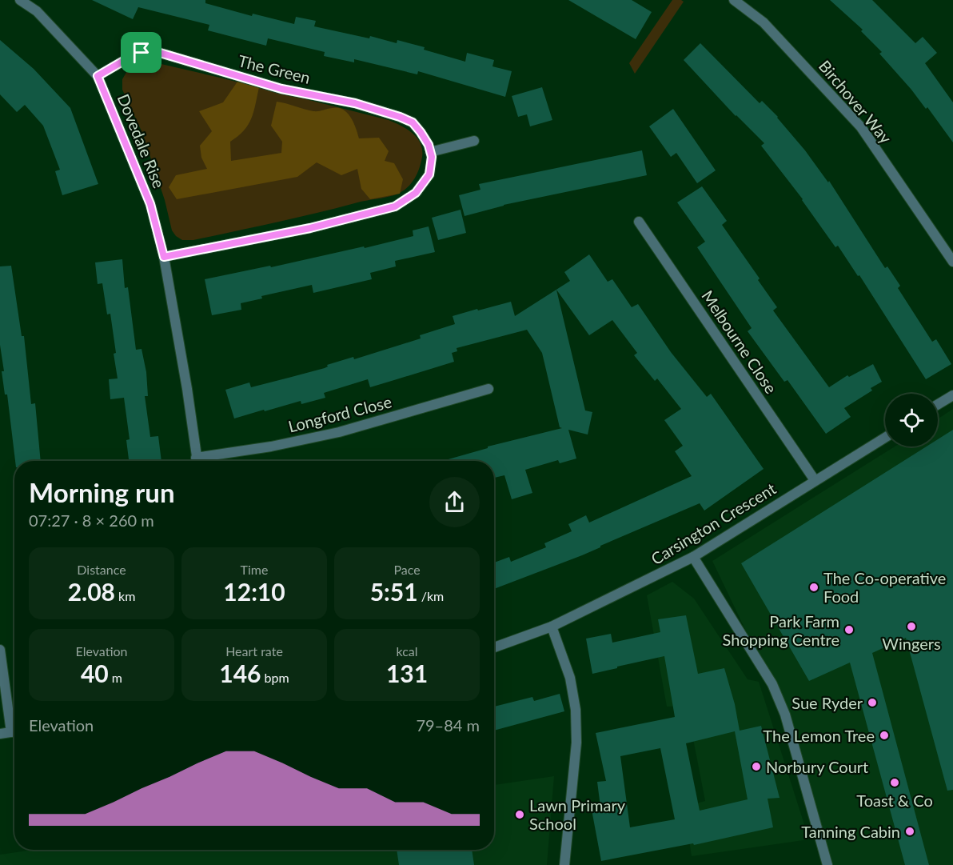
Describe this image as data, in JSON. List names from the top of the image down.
{
  "streets": {
    "street": [
      "The Green",
      "Birchover Way",
      "Dovedale Rise",
      "Melbourne Close",
      "Longford Close",
      "Carsington Crescent"
    ]
  },
  "crossings": [
    ["The Green", "Dovedale Rise"],
    ["Melbourne Close", "Carsington Crescent"]
  ],
  "places": [
    "The Co-operative Food",
    "Wingers",
    "Park Farm Shopping Centre",
    "Sue Ryder",
    "The Lemon Tree",
    "Norbury Court",
    "Toast & Co",
    "Lawn Primary School",
    "Tanning Cabin"
  ],
  "page": {
    "heading": ["Morning run", "07:27 · 8 × 260 m"],
    "stats": [
      ["Distance", "2.08 km"],
      ["Time", "12:10"],
      ["Pace", "5:51 /km"],
      ["Elevation", "40 m"],
      ["Heart rate", "146 bpm"],
      ["kcal", "131"]
    ],
    "chart": ["Elevation", "79–84 m"]
  }
}
